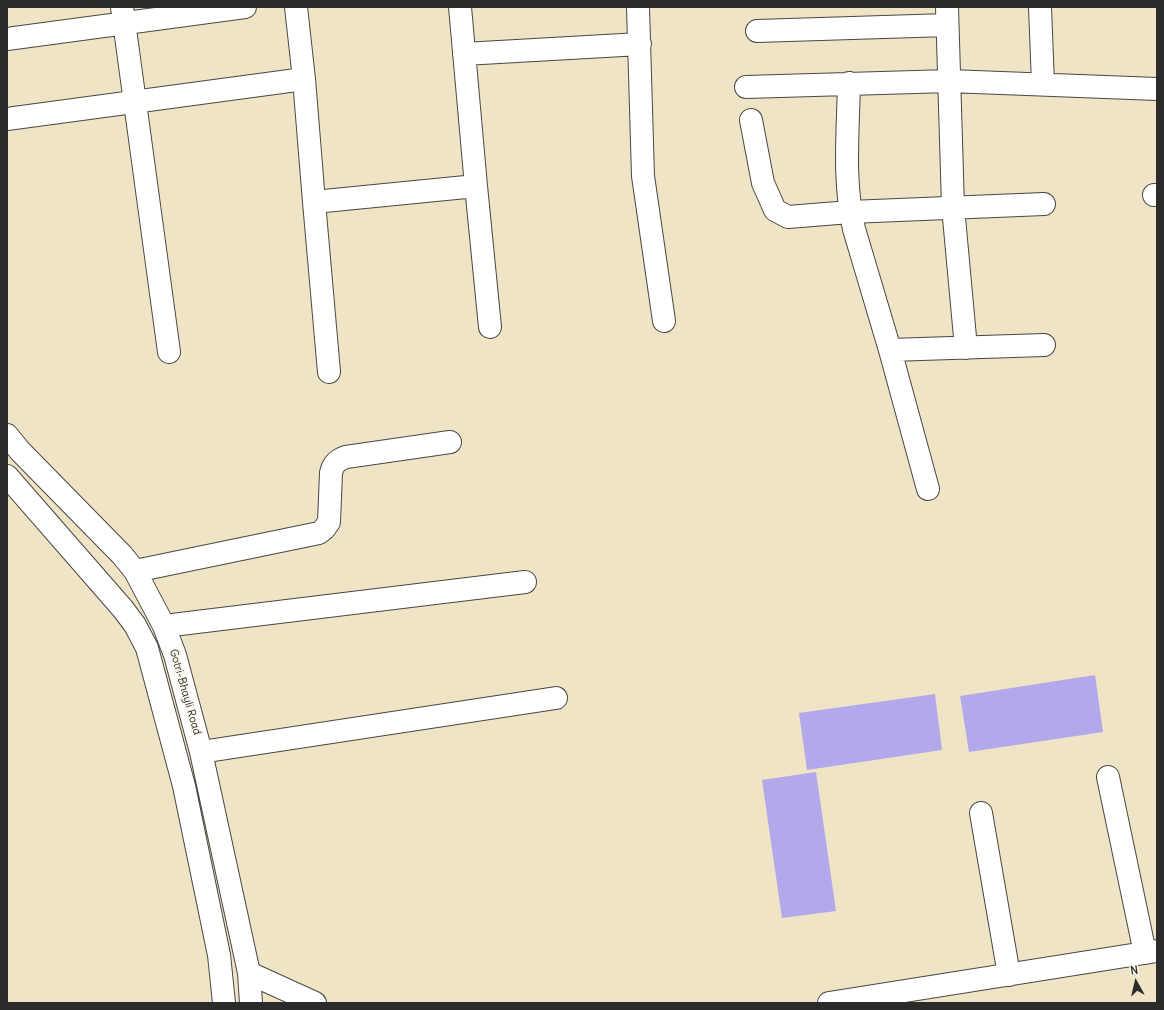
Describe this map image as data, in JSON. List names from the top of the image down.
{
  "streets": {
    "street": ["Gotri-Bhayli Road"]
  },
  "north": "top"
}
